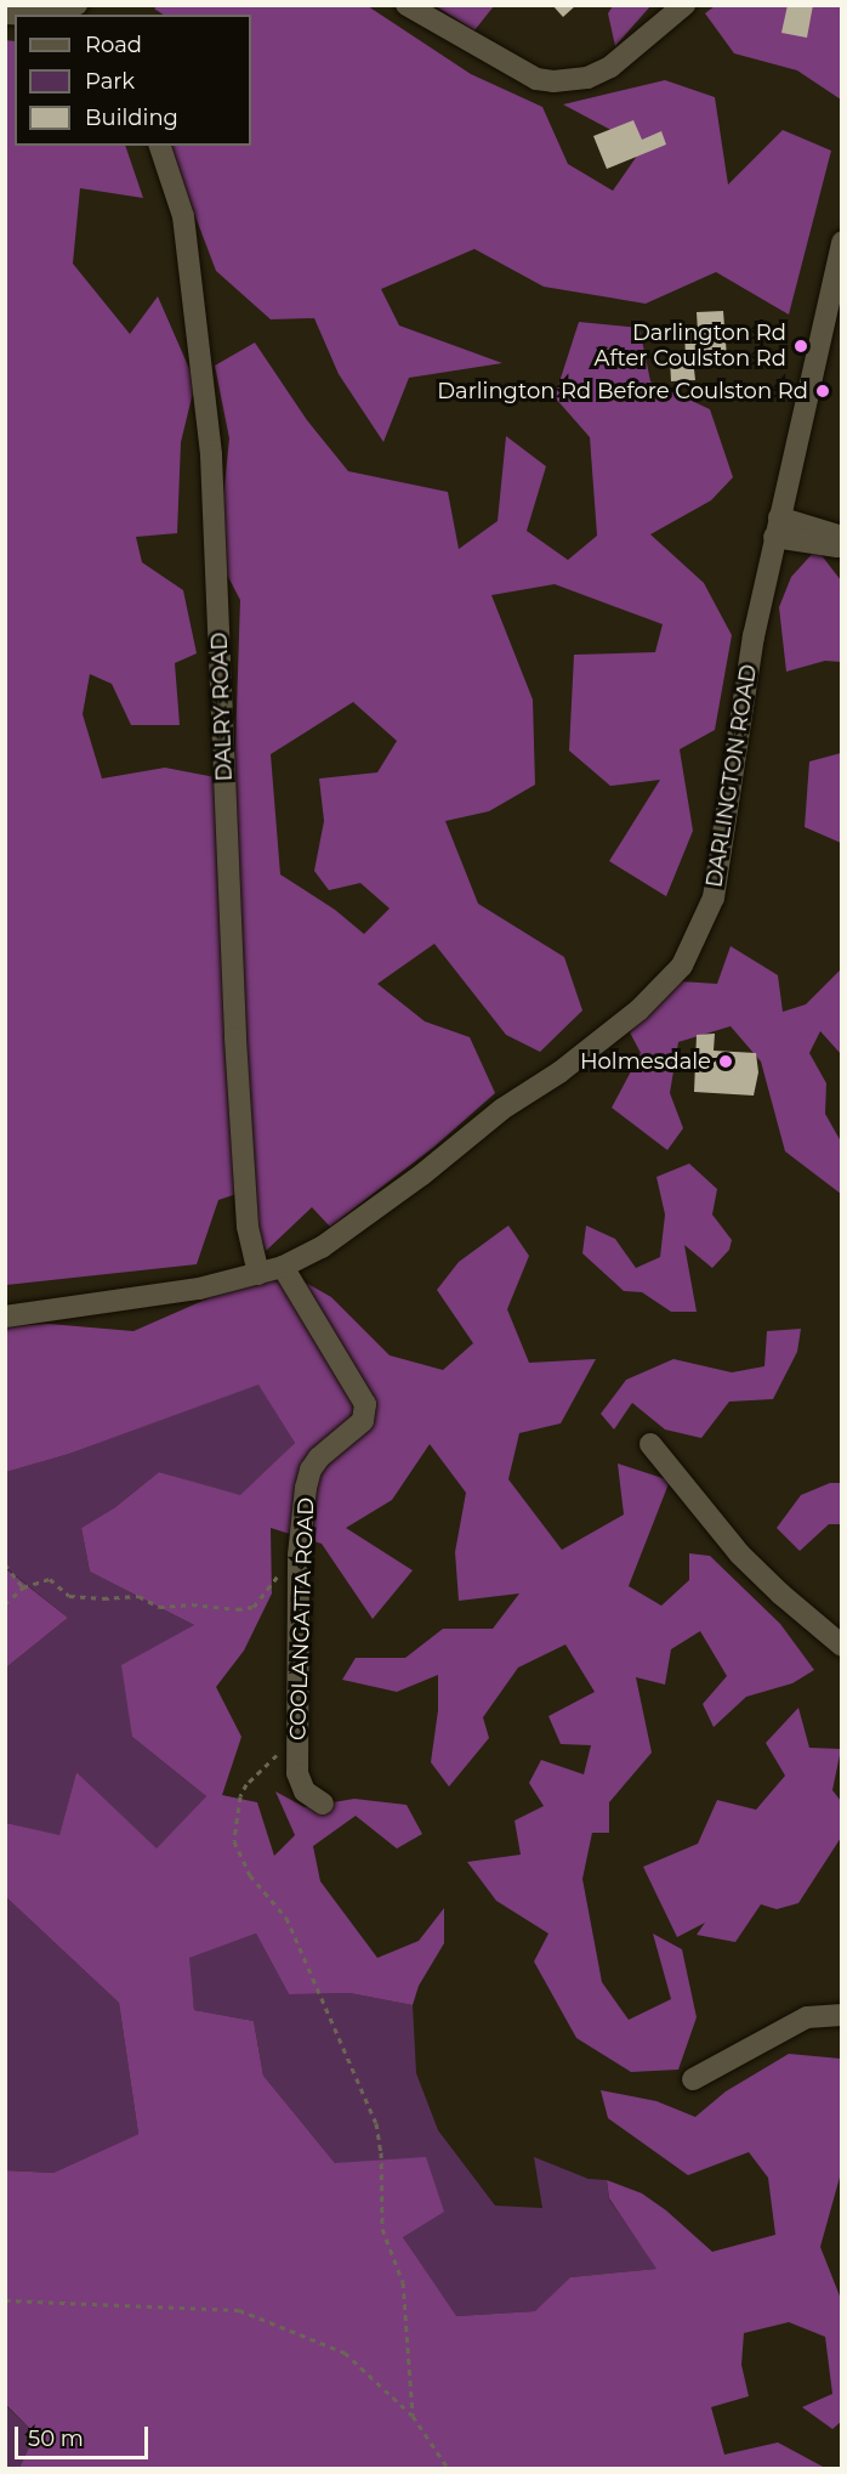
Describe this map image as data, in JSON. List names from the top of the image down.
{
  "streets": {
    "street": ["DALRY ROAD", "DARLINGTON ROAD", "COOLANGATTA ROAD"]
  },
  "crossings": [
    ["DALRY ROAD", "DARLINGTON ROAD"],
    ["DARLINGTON ROAD", "COOLANGATTA ROAD"]
  ],
  "places": ["Darlington Rd After Coulston Rd", "Darlington Rd Before Coulston Rd", "Holmesdale"],
  "legend": ["Road", "Park", "Building"],
  "scale_bar": "50 m"
}
